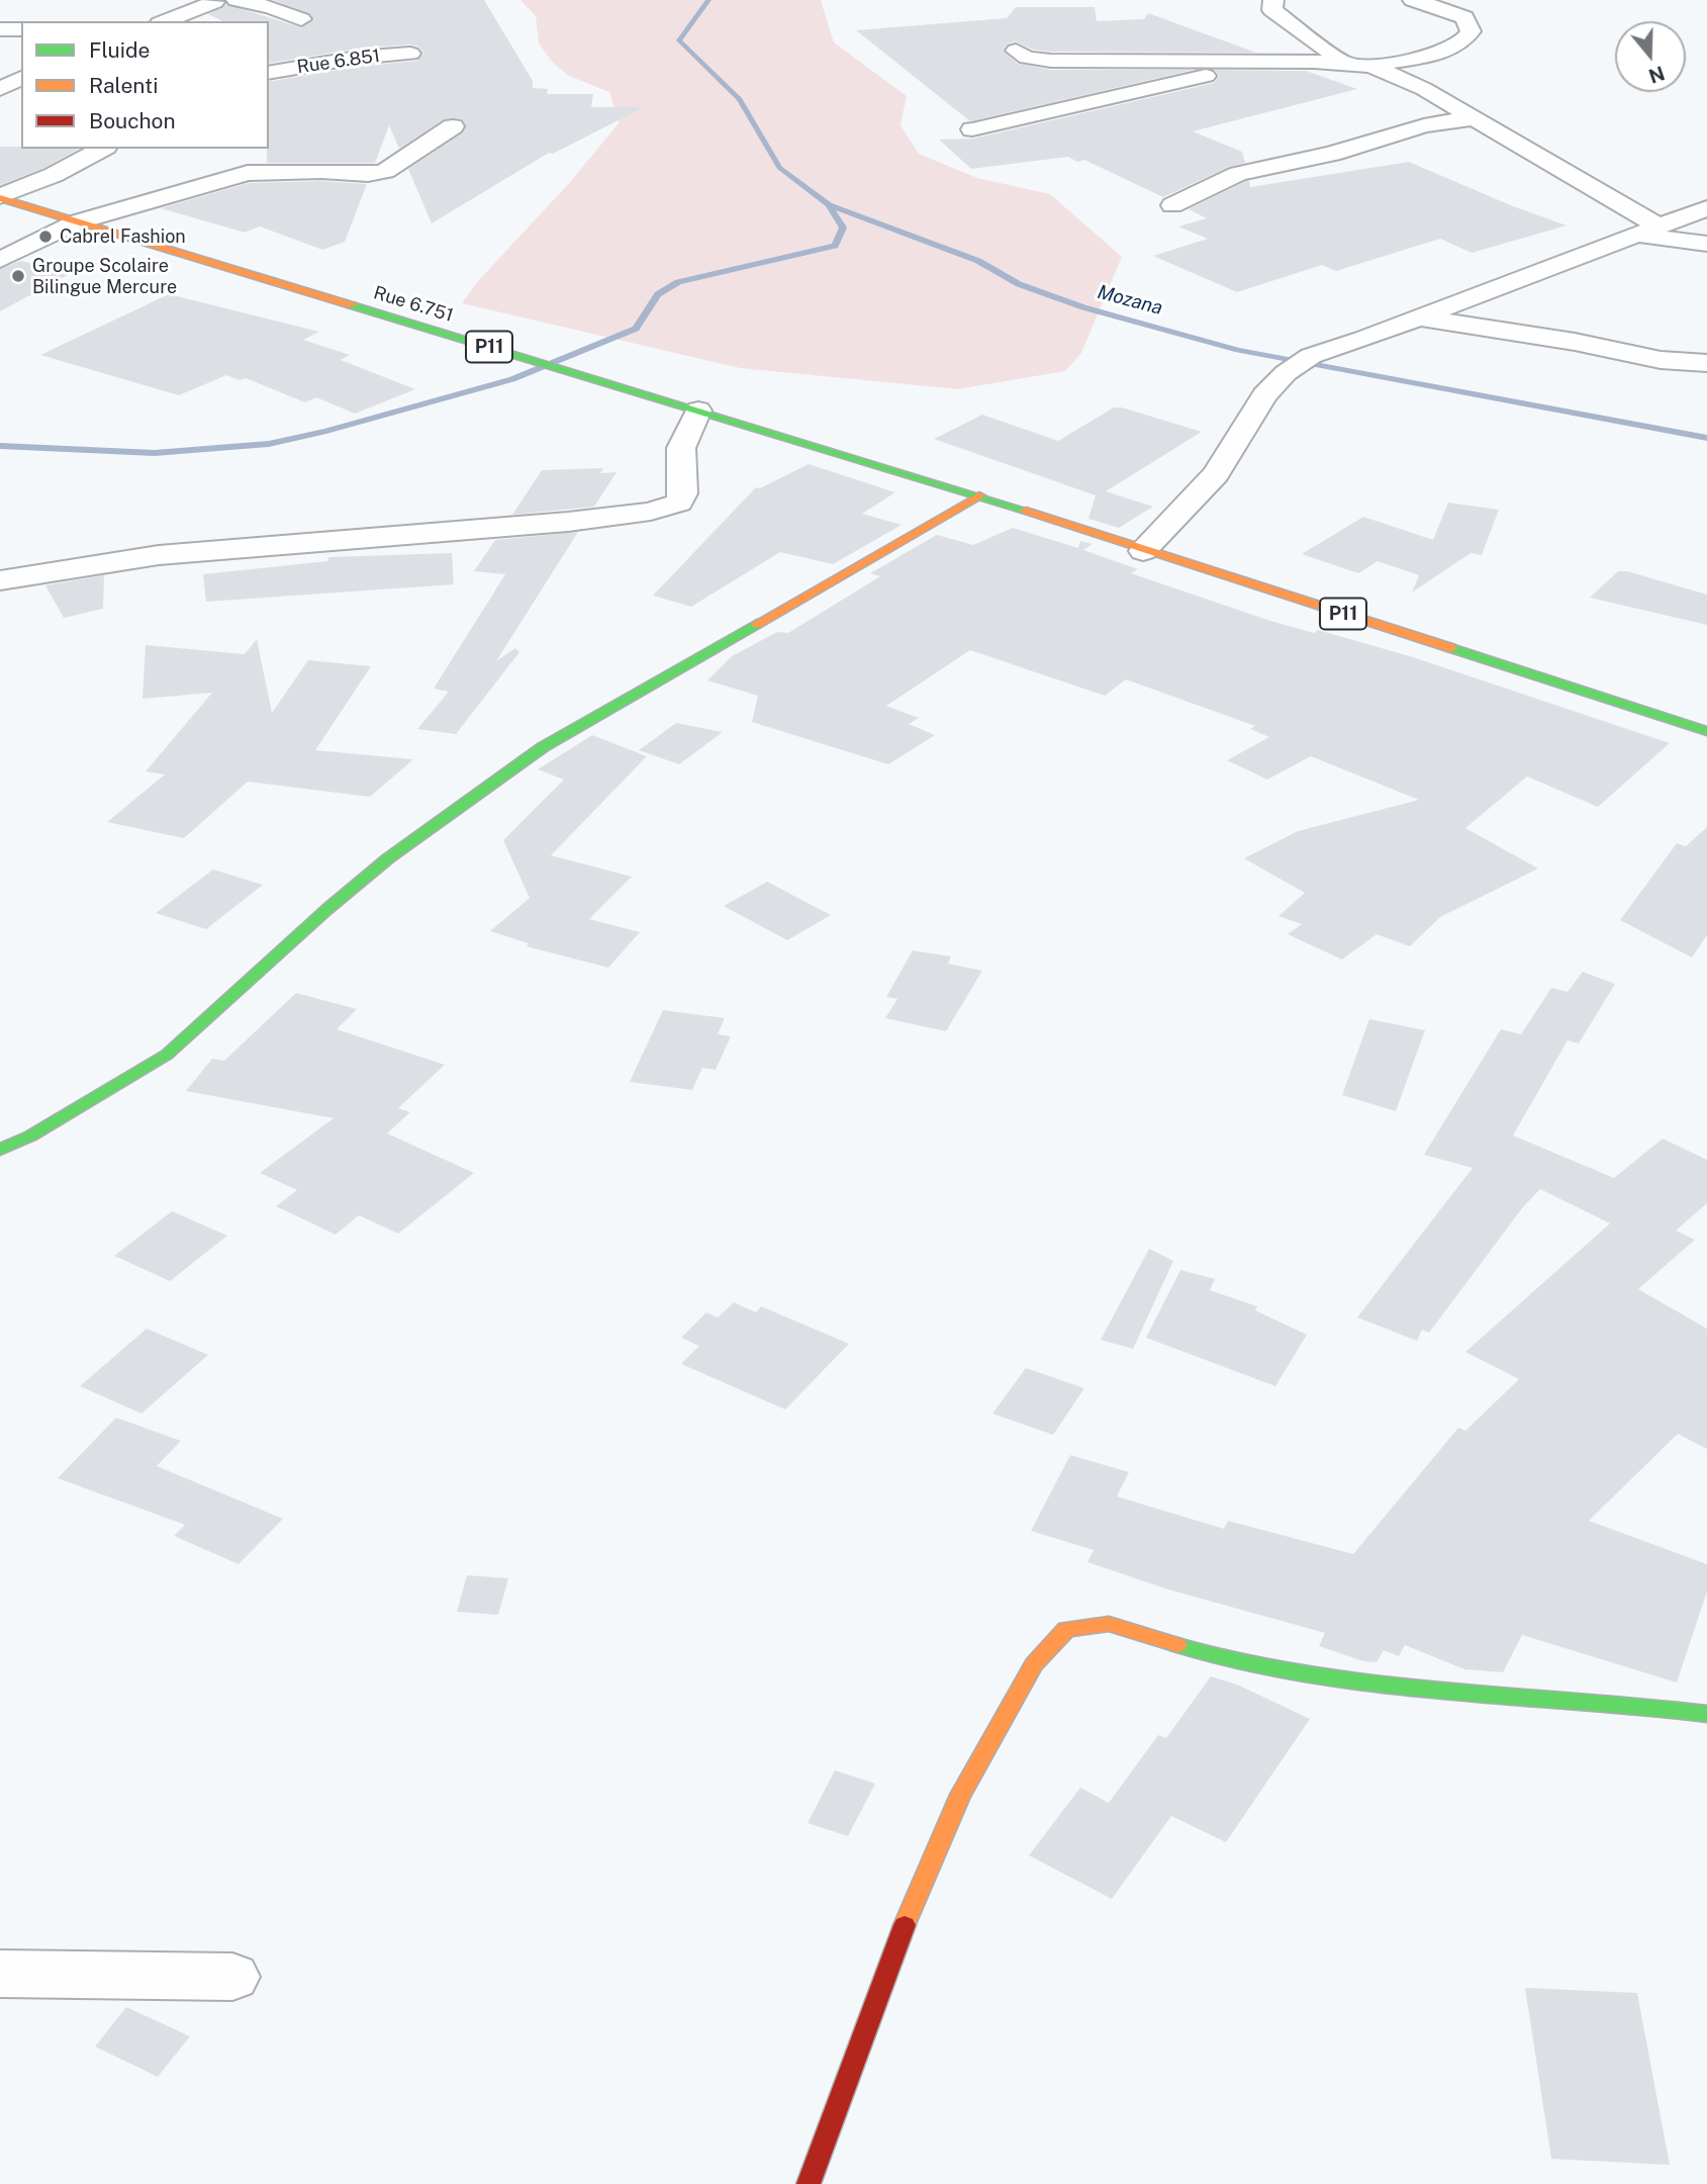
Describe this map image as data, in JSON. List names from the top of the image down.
{
  "streets": {
    "main road": ["Rue 6.751", "P11"],
    "street": ["Rue 6.851"]
  },
  "crossings": [
    ["Rue 6.751", "P11"]
  ],
  "water": ["Mozana"],
  "places": ["Cabrel Fashion", "Groupe Scolaire Bilingue Mercure"],
  "legend": ["Fluide", "Ralenti", "Bouchon"],
  "north": "bottom"
}
